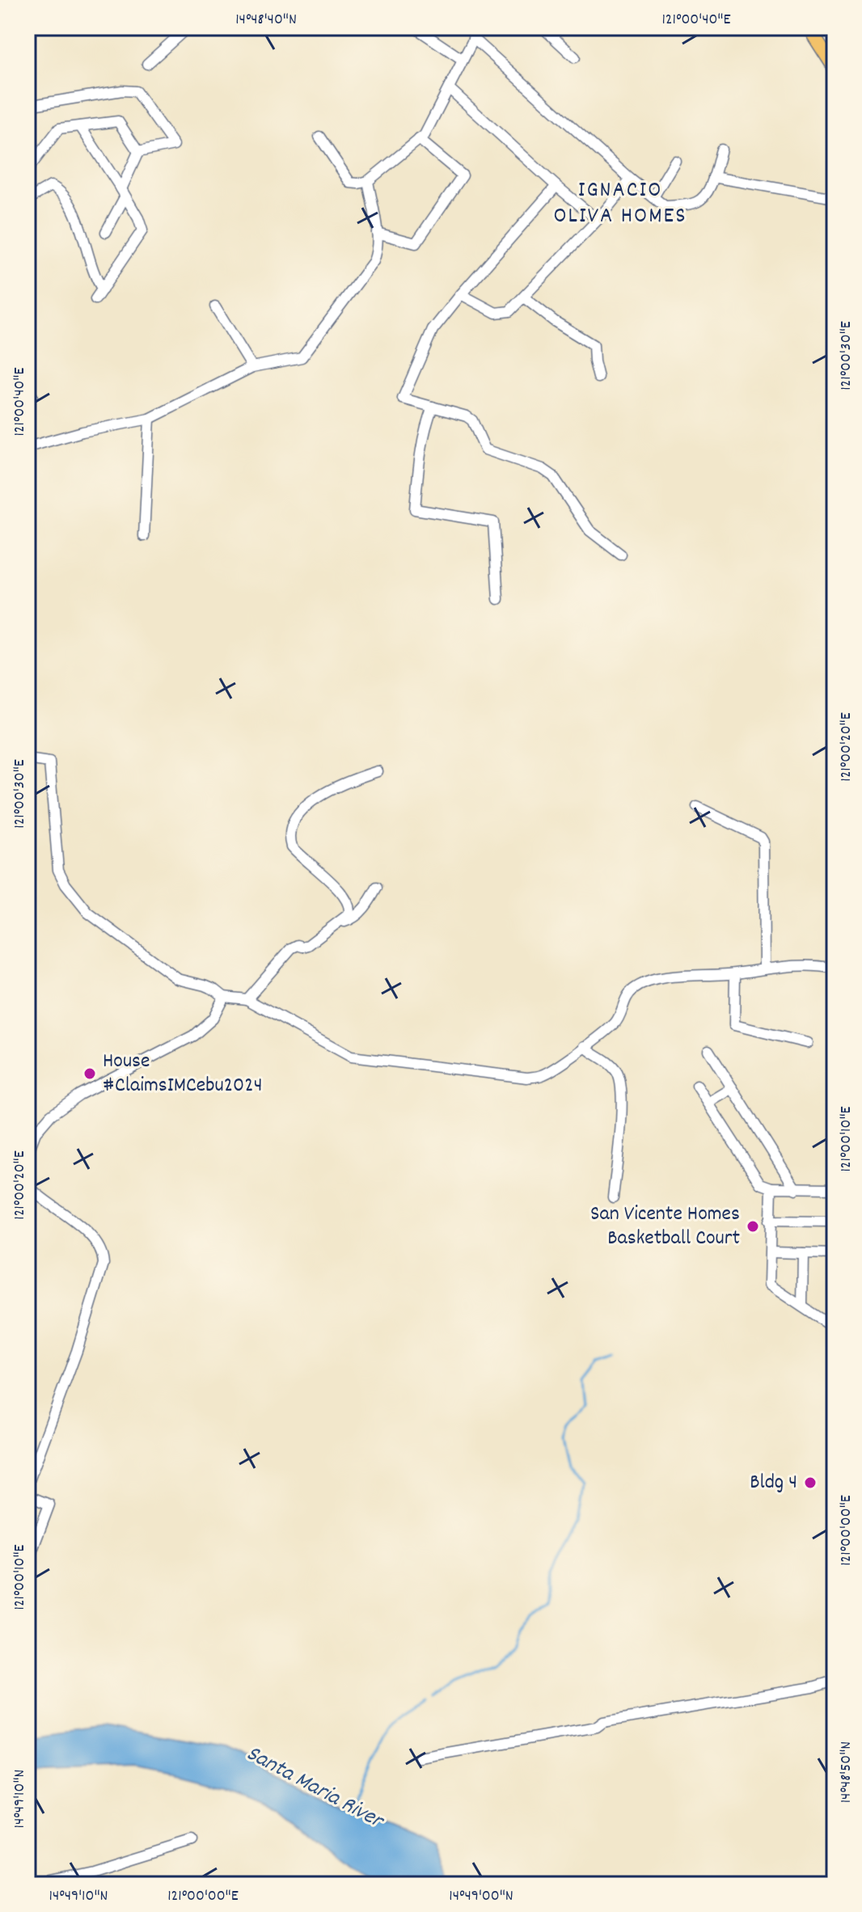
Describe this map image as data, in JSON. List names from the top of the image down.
{
  "districts": ["IGNACIO OLIVA HOMES"],
  "water": ["Santa Maria River"],
  "places": ["House #ClaimsIMCebu2024", "San Vicente Homes Basketball Court", "Bldg 4"],
  "coordinates": [
    "14°48'40\"N",
    "121°00'40\"E",
    "121°00'30\"E",
    "121°00'20\"E",
    "121°00'10\"E",
    "121°00'00\"E",
    "14°48'50\"N",
    "14°49'10\"N",
    "14°49'00\"N"
  ]
}
